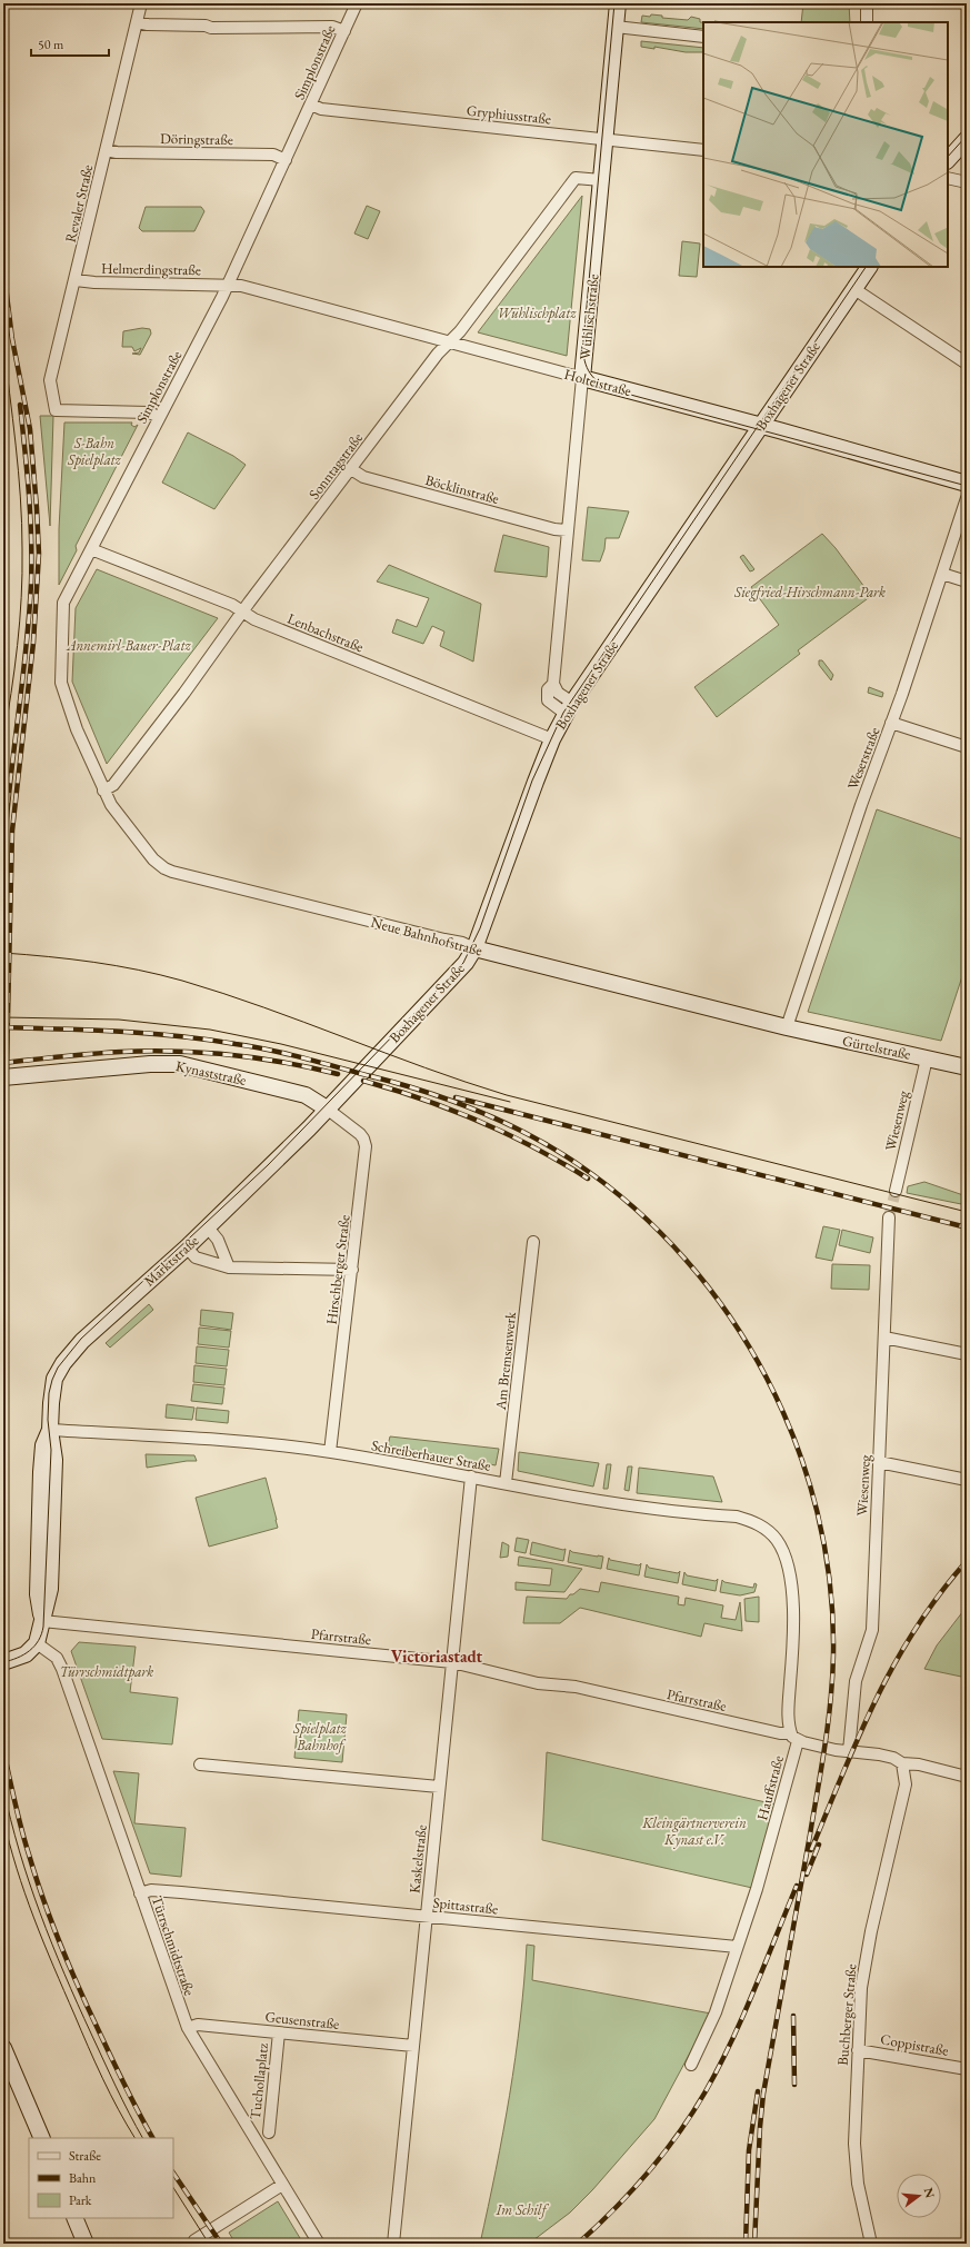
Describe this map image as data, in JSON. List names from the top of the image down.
{
  "streets": {
    "street": [
      "Simplonstraße",
      "Gryphiusstraße",
      "Döringstraße",
      "Revaler Straße",
      "Helmerdingstraße",
      "Wühlischstraße",
      "Holteistraße",
      "Boxhagener Straße",
      "Sonntagstraße",
      "Böcklinstraße",
      "Lenbachstraße",
      "Weserstraße",
      "Neue Bahnhofstraße",
      "Gürtelstraße",
      "Kynaststraße",
      "Wiesenweg",
      "Marktstraße",
      "Hirschberger Straße",
      "Am Bremsenwerk",
      "Schreiberhauer Straße",
      "Pfarrstraße",
      "Hauffstraße",
      "Kaskelstraße",
      "Spittastraße",
      "Türrschmidtstraße",
      "Buchberger Straße",
      "Geusenstraße",
      "Coppistraße",
      "Tuchollaplatz"
    ]
  },
  "crossings": [
    ["Simplonstraße", "Gryphiusstraße"],
    ["Simplonstraße", "Döringstraße"],
    ["Simplonstraße", "Revaler Straße"],
    ["Simplonstraße", "Helmerdingstraße"],
    ["Simplonstraße", "Holteistraße"],
    ["Simplonstraße", "Sonntagstraße"],
    ["Simplonstraße", "Lenbachstraße"],
    ["Simplonstraße", "Neue Bahnhofstraße"],
    ["Gryphiusstraße", "Wühlischstraße"],
    ["Döringstraße", "Revaler Straße"],
    ["Revaler Straße", "Helmerdingstraße"],
    ["Helmerdingstraße", "Holteistraße"],
    ["Wühlischstraße", "Holteistraße"],
    ["Wühlischstraße", "Boxhagener Straße"],
    ["Wühlischstraße", "Sonntagstraße"],
    ["Wühlischstraße", "Böcklinstraße"],
    ["Holteistraße", "Boxhagener Straße"],
    ["Holteistraße", "Sonntagstraße"],
    ["Boxhagener Straße", "Lenbachstraße"],
    ["Boxhagener Straße", "Neue Bahnhofstraße"],
    ["Boxhagener Straße", "Kynaststraße"],
    ["Boxhagener Straße", "Marktstraße"],
    ["Boxhagener Straße", "Hirschberger Straße"],
    ["Sonntagstraße", "Böcklinstraße"],
    ["Sonntagstraße", "Lenbachstraße"],
    ["Sonntagstraße", "Neue Bahnhofstraße"],
    ["Weserstraße", "Neue Bahnhofstraße"],
    ["Weserstraße", "Gürtelstraße"],
    ["Neue Bahnhofstraße", "Gürtelstraße"],
    ["Gürtelstraße", "Wiesenweg"],
    ["Kynaststraße", "Marktstraße"],
    ["Kynaststraße", "Hirschberger Straße"],
    ["Wiesenweg", "Pfarrstraße"],
    ["Marktstraße", "Hirschberger Straße"],
    ["Marktstraße", "Schreiberhauer Straße"],
    ["Marktstraße", "Pfarrstraße"],
    ["Marktstraße", "Türrschmidtstraße"],
    ["Hirschberger Straße", "Schreiberhauer Straße"],
    ["Am Bremsenwerk", "Schreiberhauer Straße"],
    ["Schreiberhauer Straße", "Hauffstraße"],
    ["Schreiberhauer Straße", "Kaskelstraße"],
    ["Pfarrstraße", "Hauffstraße"],
    ["Pfarrstraße", "Kaskelstraße"],
    ["Pfarrstraße", "Buchberger Straße"],
    ["Hauffstraße", "Spittastraße"],
    ["Kaskelstraße", "Spittastraße"],
    ["Kaskelstraße", "Geusenstraße"],
    ["Spittastraße", "Türrschmidtstraße"],
    ["Türrschmidtstraße", "Geusenstraße"],
    ["Buchberger Straße", "Coppistraße"],
    ["Geusenstraße", "Tuchollaplatz"]
  ],
  "districts": ["Victoriastadt"],
  "parks": [
    "Wühlischplatz",
    "S-Bahn Spielplatz",
    "Siegfried-Hirschmann-Park",
    "Annemirl-Bauer-Platz",
    "Türrschmidtpark",
    "Spielplatz Bahnhof",
    "Kleingärtnerverein Kynast e.V.",
    "Im Schilf"
  ],
  "legend": ["Straße", "Bahn", "Park"],
  "scale_bar": "50 m",
  "north": "right"
}
